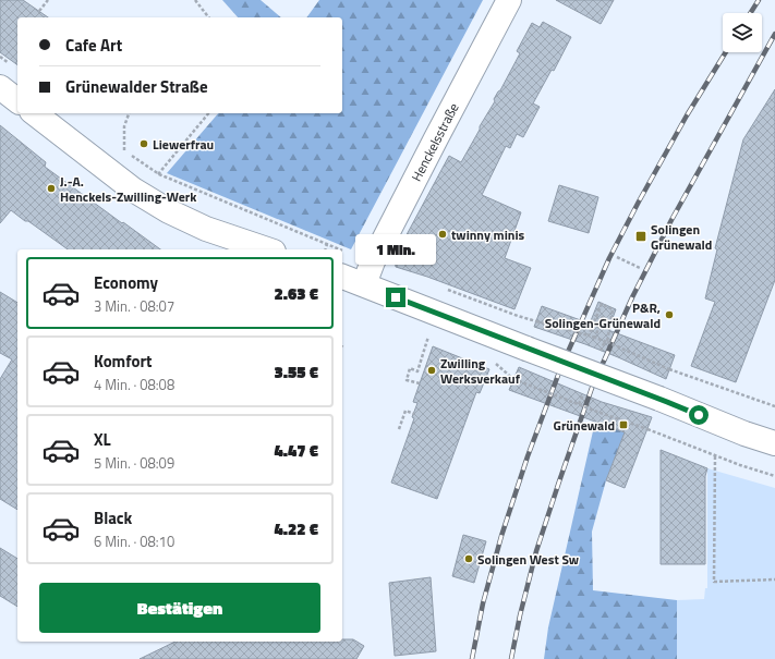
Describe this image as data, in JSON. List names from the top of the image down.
{
  "streets": {
    "main road": ["Henckelsstraße"]
  },
  "places": {
    "other": [
      "Liewerfrau",
      "J.-A. Henckels-Zwilling-Werk",
      "twinny minis",
      "P&R, Solingen-Grünewald",
      "Zwilling Werksverkauf",
      "Solingen West Sw"
    ],
    "transit": ["Solingen Grünewald", "Grünewald"]
  },
  "page": {
    "banner": ["Cafe Art", "Grünewalder Straße"],
    "bubble": "1 Min.",
    "list": [
      {
        "name": "Economy",
        "note": "3 Min. · 08:07",
        "value": "2.63 €"
      },
      {
        "name": "Komfort",
        "note": "4 Min. · 08:08",
        "value": "3.55 €"
      },
      {
        "name": "XL",
        "note": "5 Min. · 08:09",
        "value": "4.47 €"
      },
      {
        "name": "Black",
        "note": "6 Min. · 08:10",
        "value": "4.22 €"
      }
    ],
    "buttons": "Bestätigen"
  }
}
